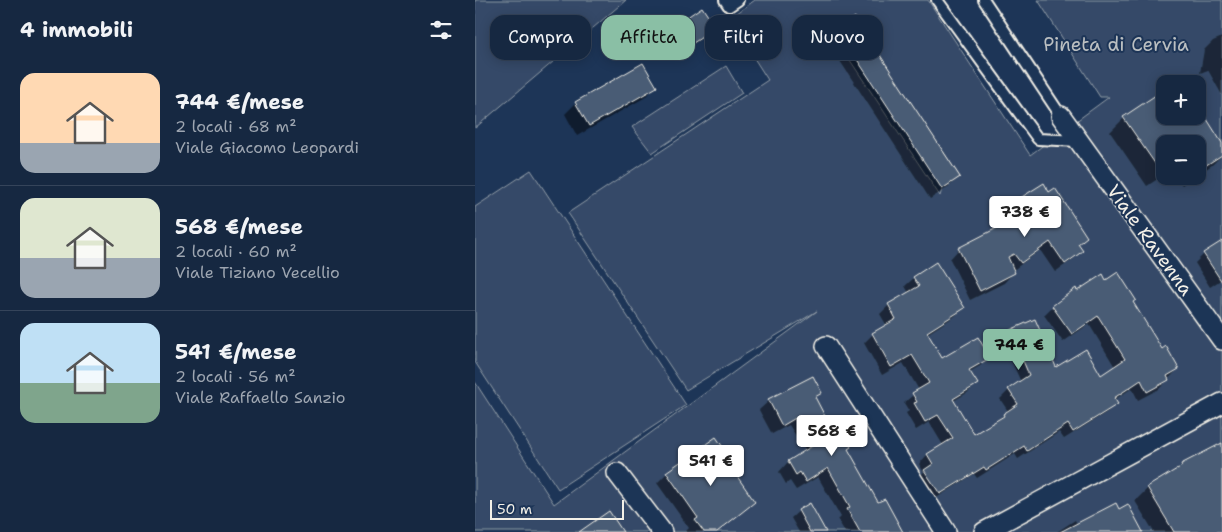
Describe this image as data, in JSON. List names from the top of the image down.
{
  "streets": {
    "street": ["Viale Ravenna"]
  },
  "parks": ["Pineta di Cervia"],
  "scale_bar": "50 m",
  "page": {
    "heading": "4 immobili",
    "chip": [
      "Compra",
      "Affitta",
      "Filtri",
      "Nuovo"
    ],
    "list": [
      {
        "name": "744 €/mese",
        "note": "2 locali · 68 m² · Viale Giacomo Leopardi"
      },
      {
        "name": "568 €/mese",
        "note": "2 locali · 60 m² · Viale Tiziano Vecellio"
      },
      {
        "name": "541 €/mese",
        "note": "2 locali · 56 m² · Viale Raffaello Sanzio"
      }
    ],
    "map_buttons": ["+", "−"],
    "price": [
      "738 €",
      "744 €",
      "568 €",
      "541 €"
    ],
    "scale": "50 m"
  }
}
